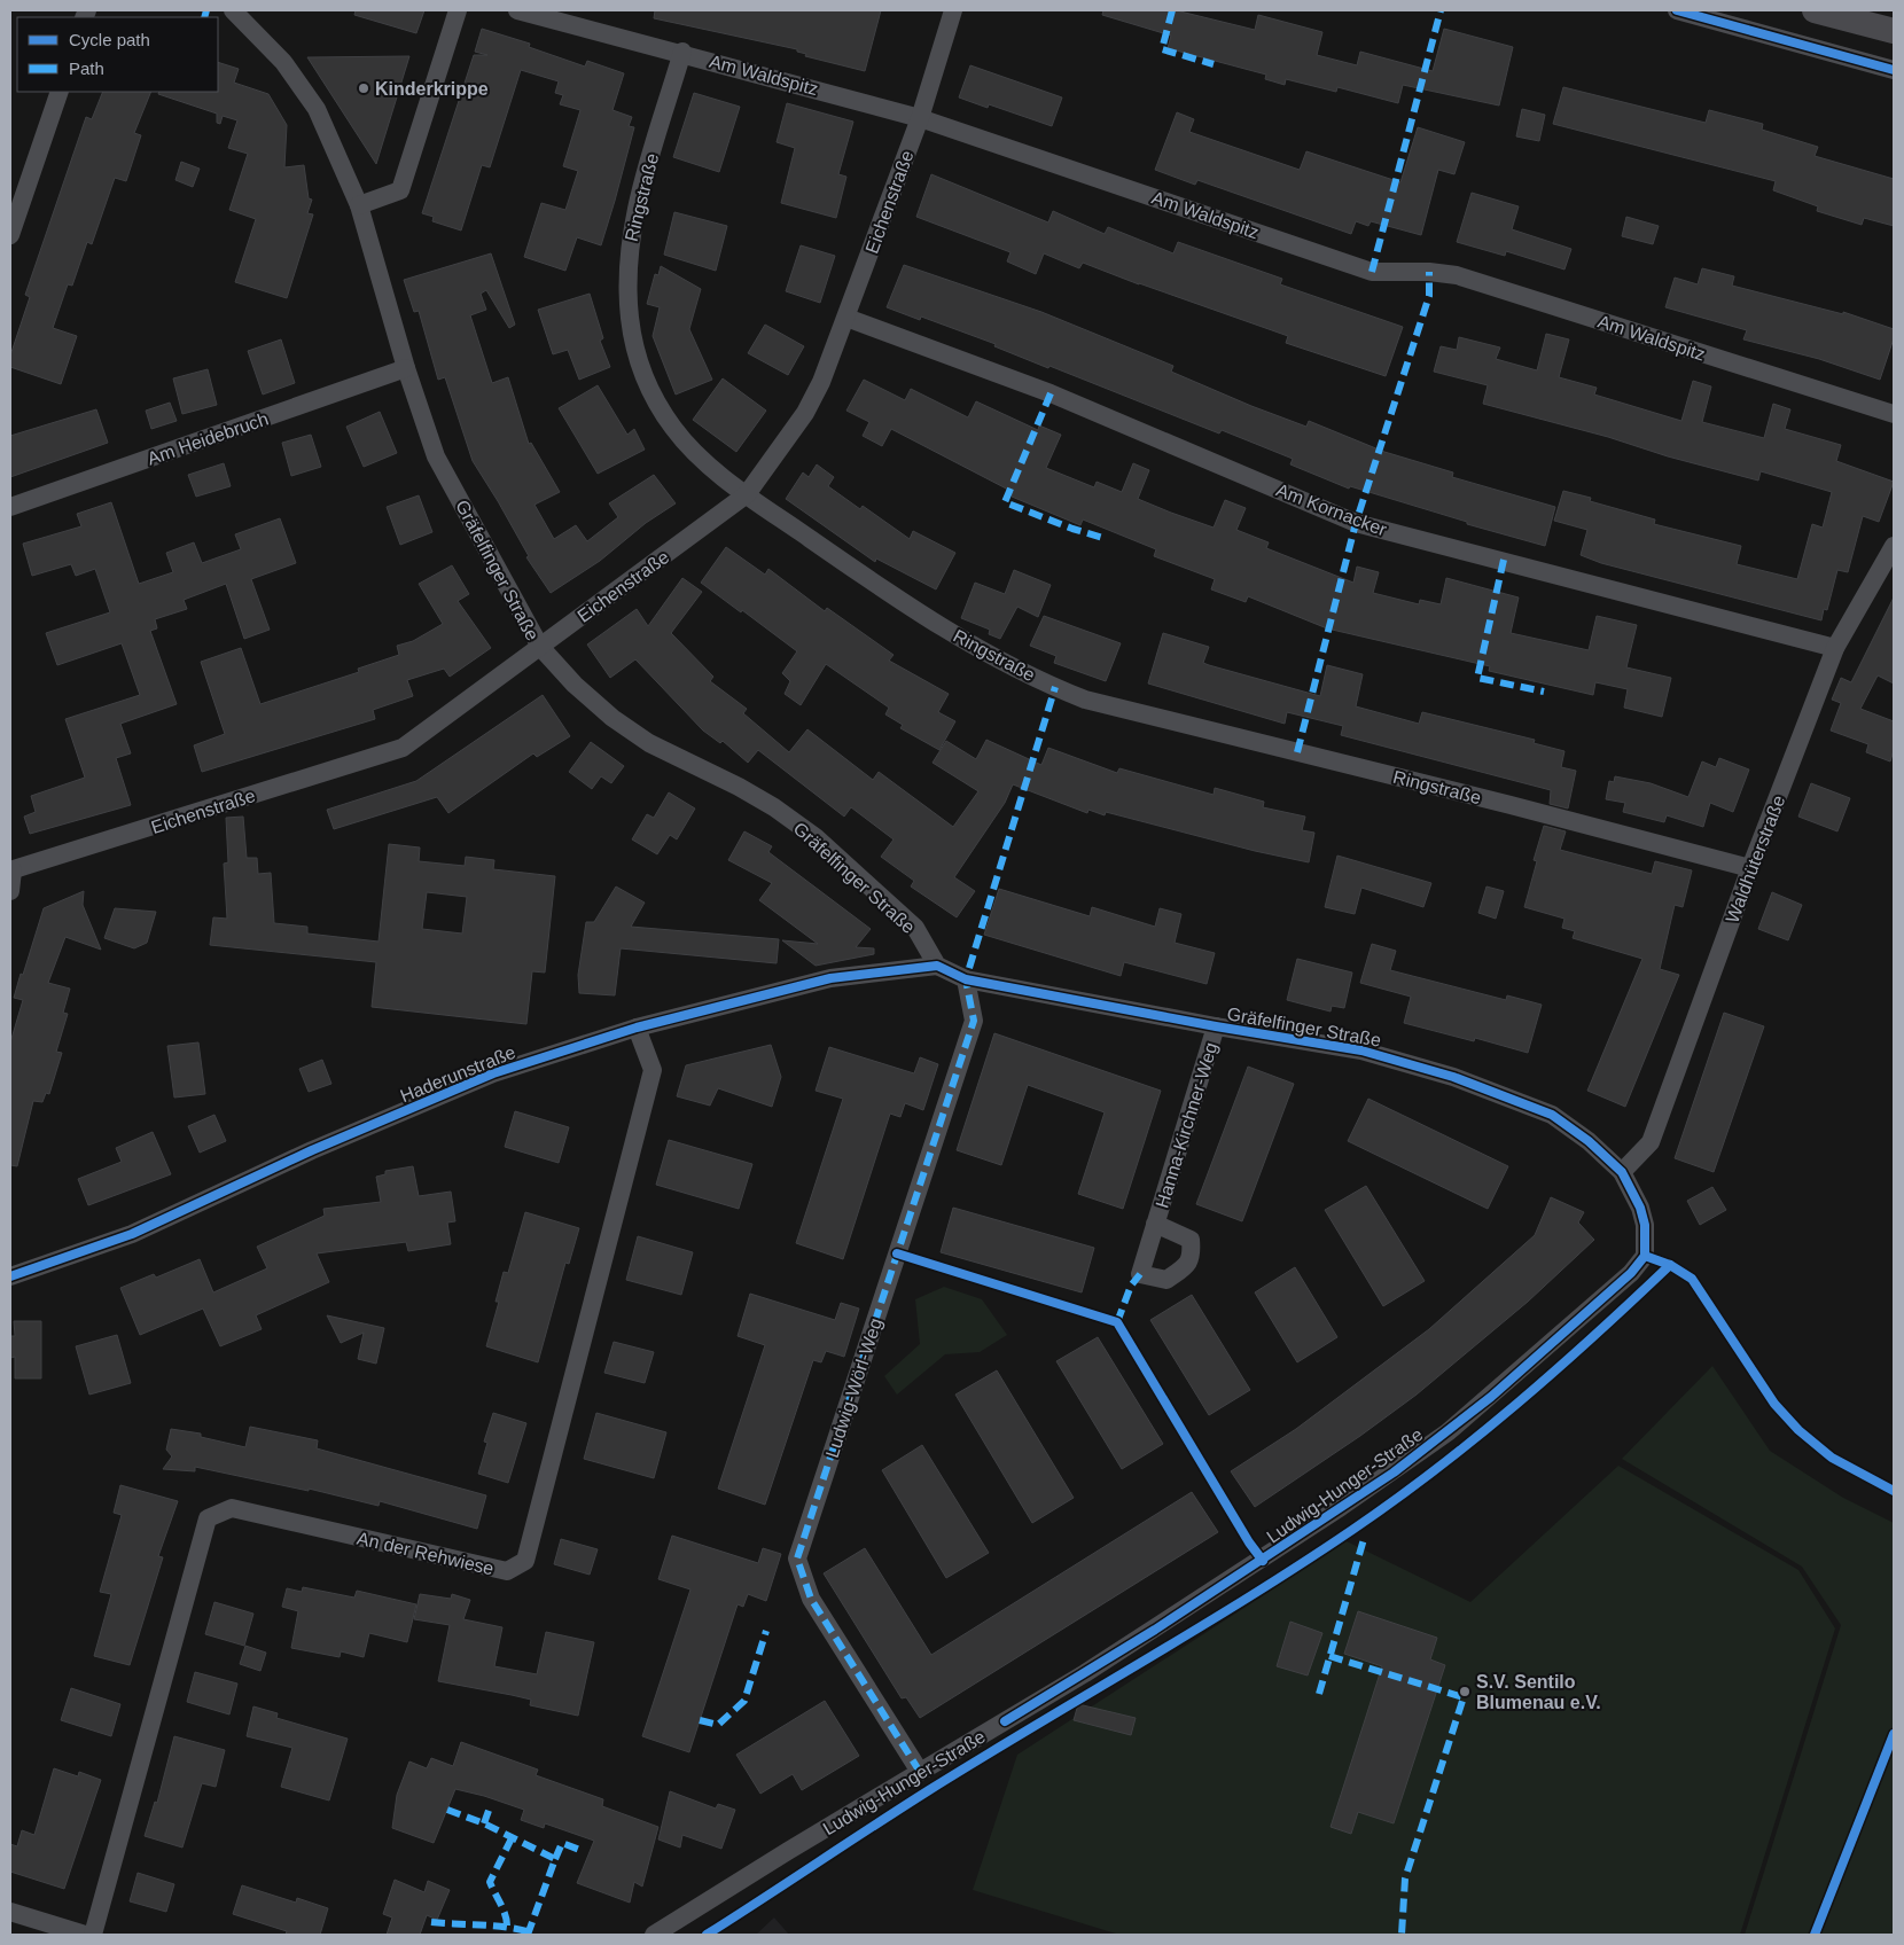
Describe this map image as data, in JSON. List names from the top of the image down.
{
  "streets": {
    "street": [
      "Am Waldspitz",
      "Ringstraße",
      "Eichenstraße",
      "Am Heidebruch",
      "Am Kornacker",
      "Gräfelfinger Straße",
      "Waldhüterstraße",
      "Haderunstraße",
      "Hanna-Kirchner-Weg",
      "Ludwig-Wörl-Weg",
      "Ludwig-Hunger-Straße",
      "An der Rehwiese"
    ]
  },
  "crossings": [
    ["Am Waldspitz", "Ringstraße"],
    ["Am Waldspitz", "Eichenstraße"],
    ["Ringstraße", "Eichenstraße"],
    ["Ringstraße", "Waldhüterstraße"],
    ["Eichenstraße", "Am Kornacker"],
    ["Eichenstraße", "Gräfelfinger Straße"],
    ["Am Heidebruch", "Gräfelfinger Straße"],
    ["Am Kornacker", "Waldhüterstraße"],
    ["Gräfelfinger Straße", "Waldhüterstraße"],
    ["Gräfelfinger Straße", "Haderunstraße"],
    ["Gräfelfinger Straße", "Hanna-Kirchner-Weg"],
    ["Gräfelfinger Straße", "Ludwig-Wörl-Weg"],
    ["Gräfelfinger Straße", "Ludwig-Hunger-Straße"],
    ["Haderunstraße", "An der Rehwiese"],
    ["Ludwig-Wörl-Weg", "Ludwig-Hunger-Straße"]
  ],
  "places": ["Kinderkrippe", "S.V. Sentilo Blumenau e.V."],
  "legend": ["Cycle path", "Path"]
}
